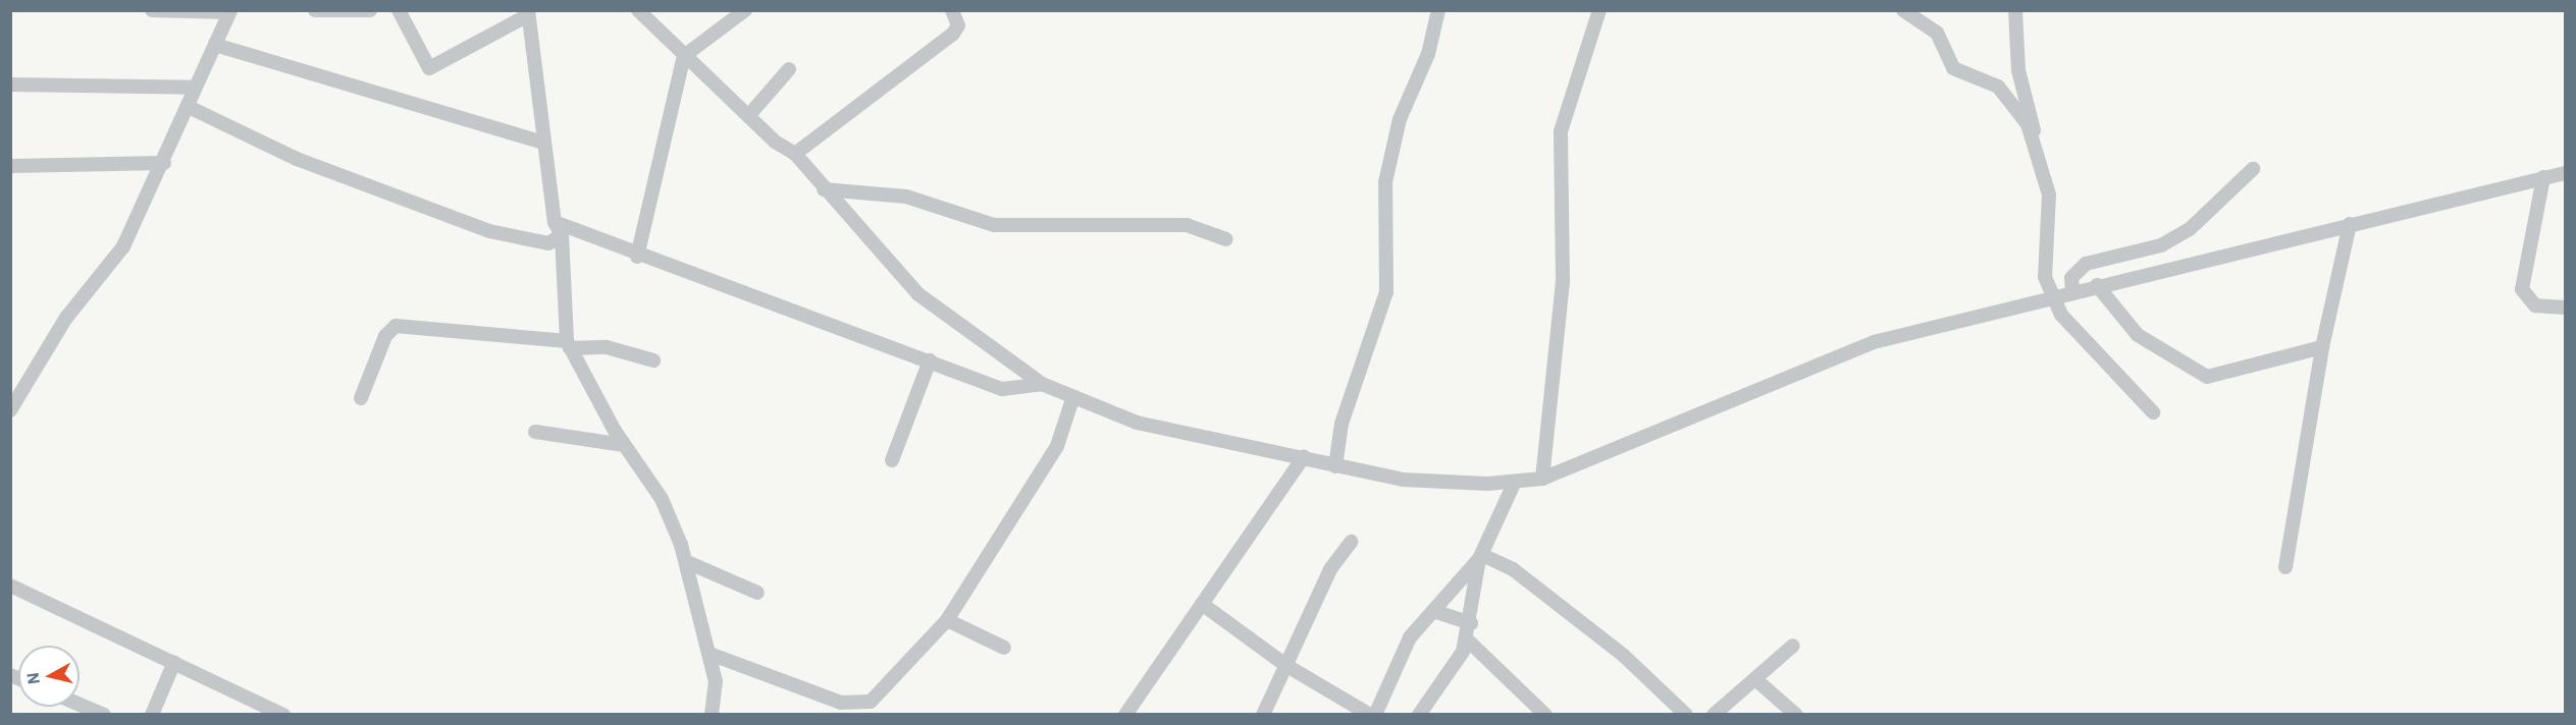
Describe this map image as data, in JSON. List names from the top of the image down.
{
  "north": "left"
}
